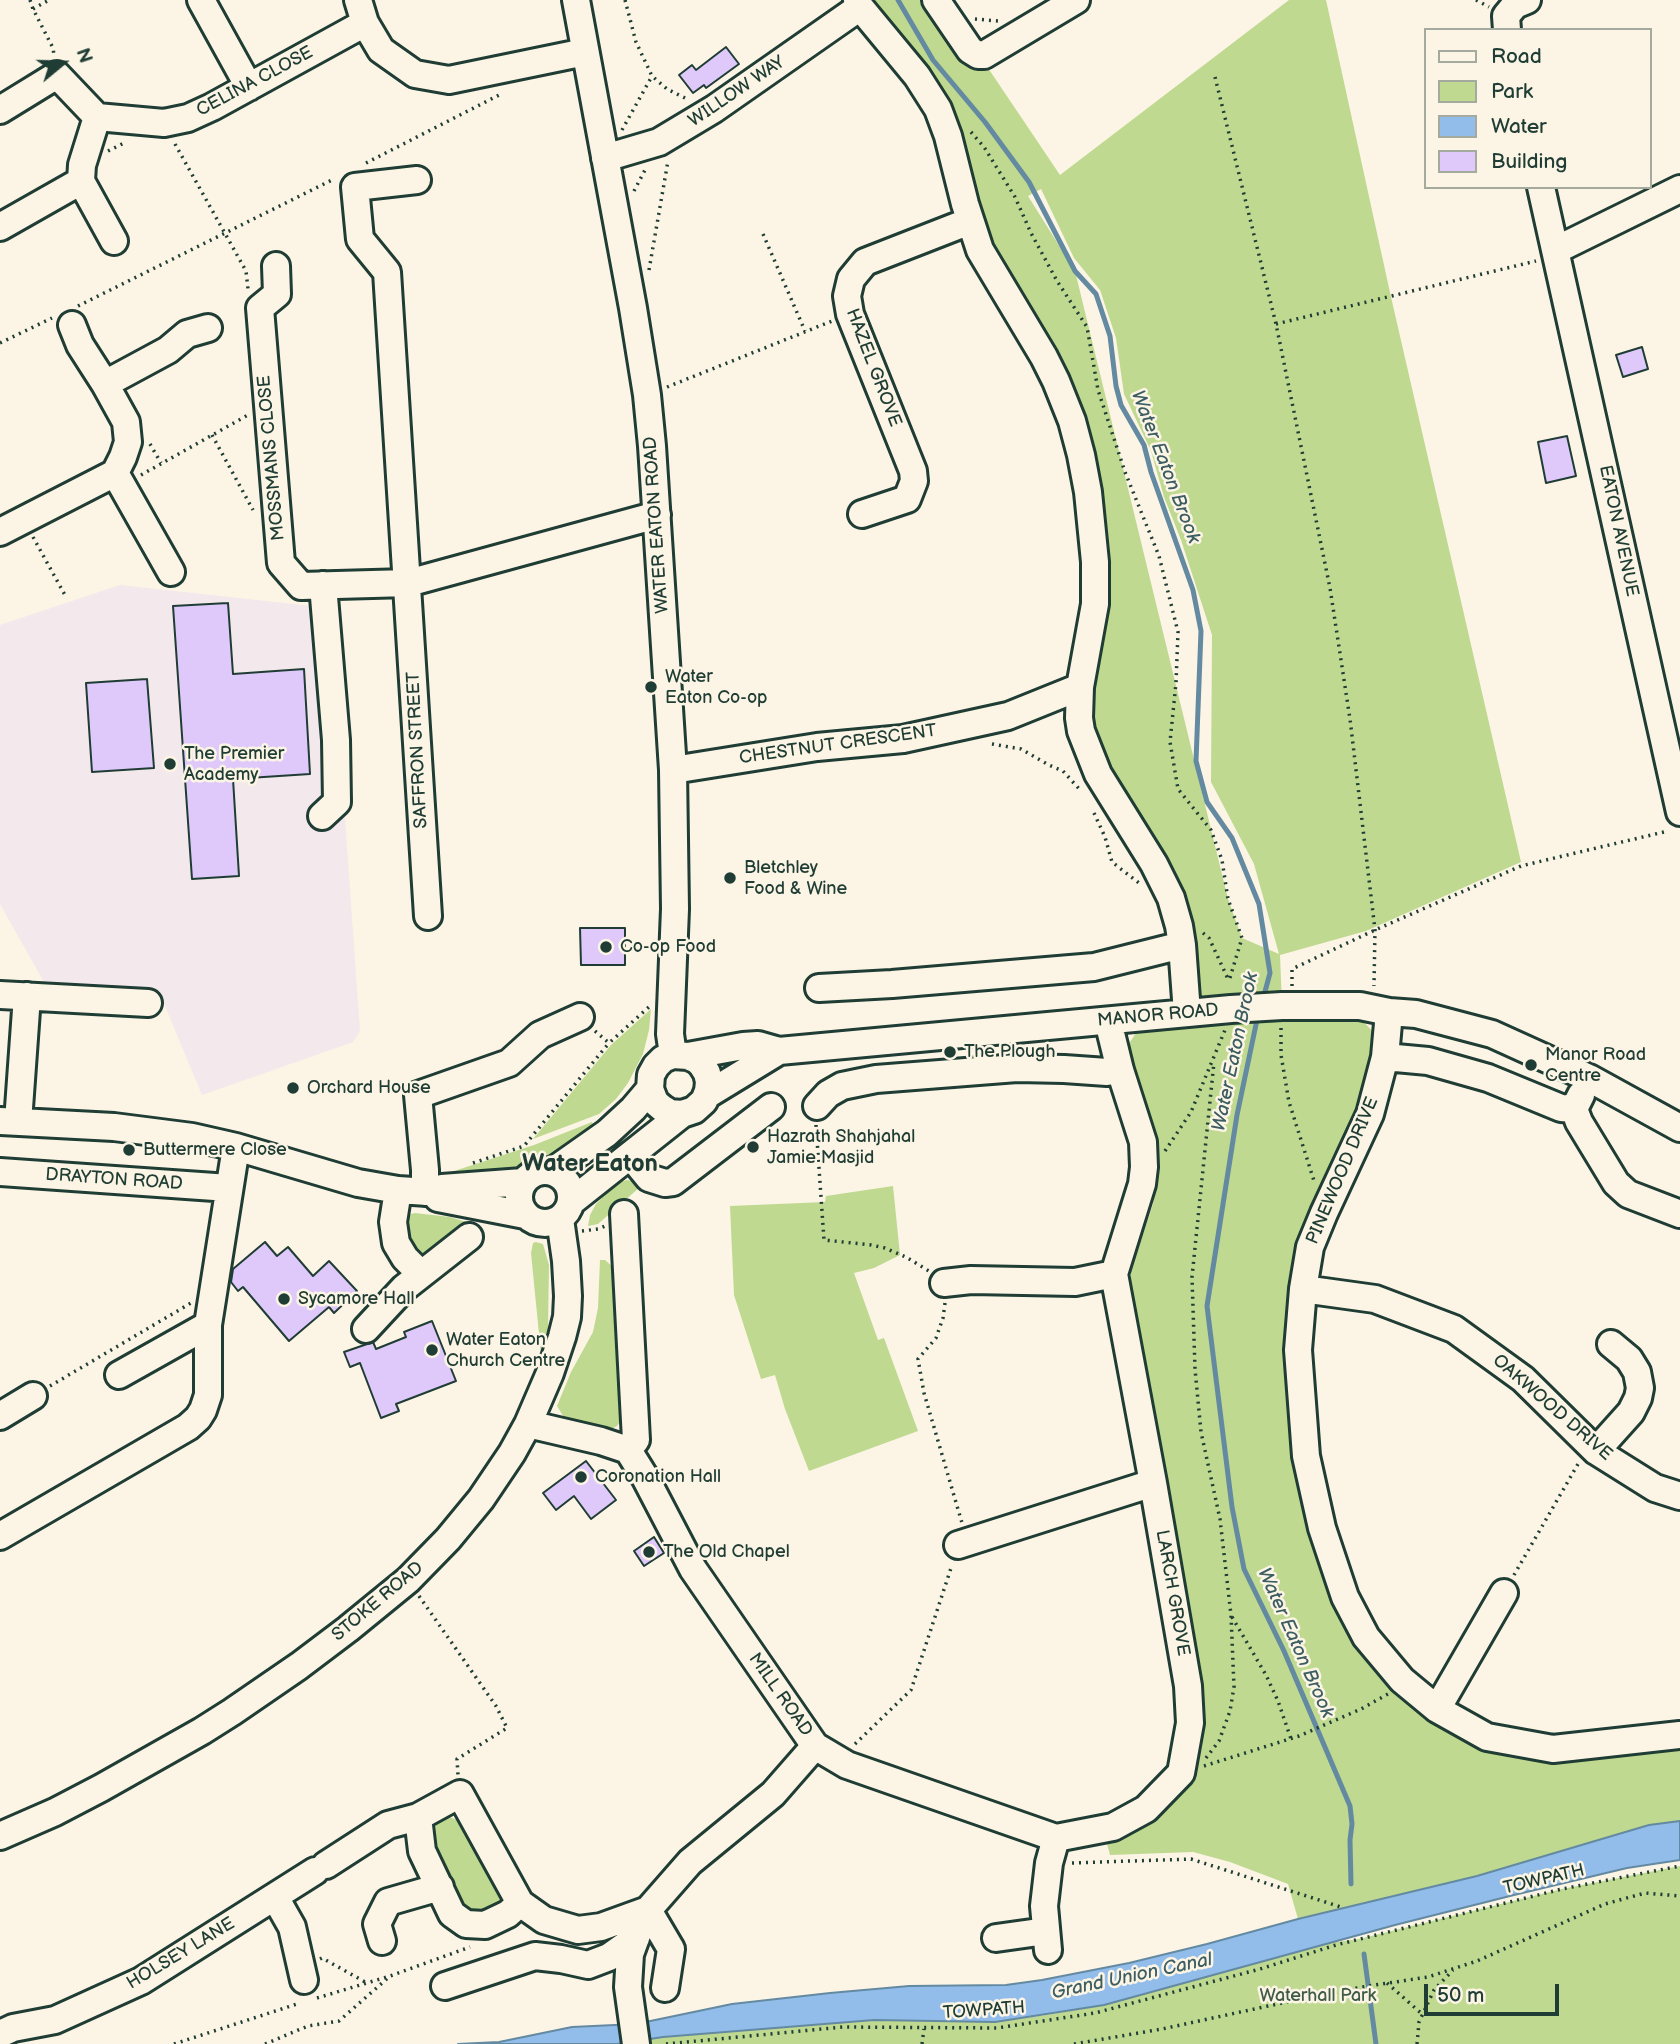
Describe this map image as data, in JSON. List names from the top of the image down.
{
  "streets": {
    "street": [
      "CELINA CLOSE",
      "WILLOW WAY",
      "HAZEL GROVE",
      "MOSSMANS CLOSE",
      "WATER EATON ROAD",
      "EATON AVENUE",
      "CHESTNUT CRESCENT",
      "SAFFRON STREET",
      "MANOR ROAD",
      "PINEWOOD DRIVE",
      "DRAYTON ROAD",
      "OAKWOOD DRIVE",
      "LARCH GROVE",
      "STOKE ROAD",
      "MILL ROAD",
      "HOLSEY LANE"
    ],
    "path": ["TOWPATH"]
  },
  "crossings": [
    ["WILLOW WAY", "HAZEL GROVE"],
    ["WILLOW WAY", "WATER EATON ROAD"],
    ["MOSSMANS CLOSE", "SAFFRON STREET"],
    ["WATER EATON ROAD", "CHESTNUT CRESCENT"],
    ["WATER EATON ROAD", "MANOR ROAD"],
    ["MANOR ROAD", "PINEWOOD DRIVE"],
    ["MANOR ROAD", "LARCH GROVE"],
    ["PINEWOOD DRIVE", "OAKWOOD DRIVE"]
  ],
  "districts": ["Water Eaton"],
  "water": ["Water Eaton Brook", "Grand Union Canal"],
  "parks": ["Waterhall Park"],
  "places": [
    "Water Eaton Co-op",
    "The Premier Academy",
    "Bletchley Food & Wine",
    "Co-op Food",
    "The Plough",
    "Manor Road Centre",
    "Orchard House",
    "Hazrath Shahjahal Jamie Masjid",
    "Buttermere Close",
    "Sycamore Hall",
    "Water Eaton Church Centre",
    "Coronation Hall",
    "The Old Chapel"
  ],
  "legend": [
    "Road",
    "Park",
    "Water",
    "Building"
  ],
  "scale_bar": "50 m",
  "north": "right"
}
